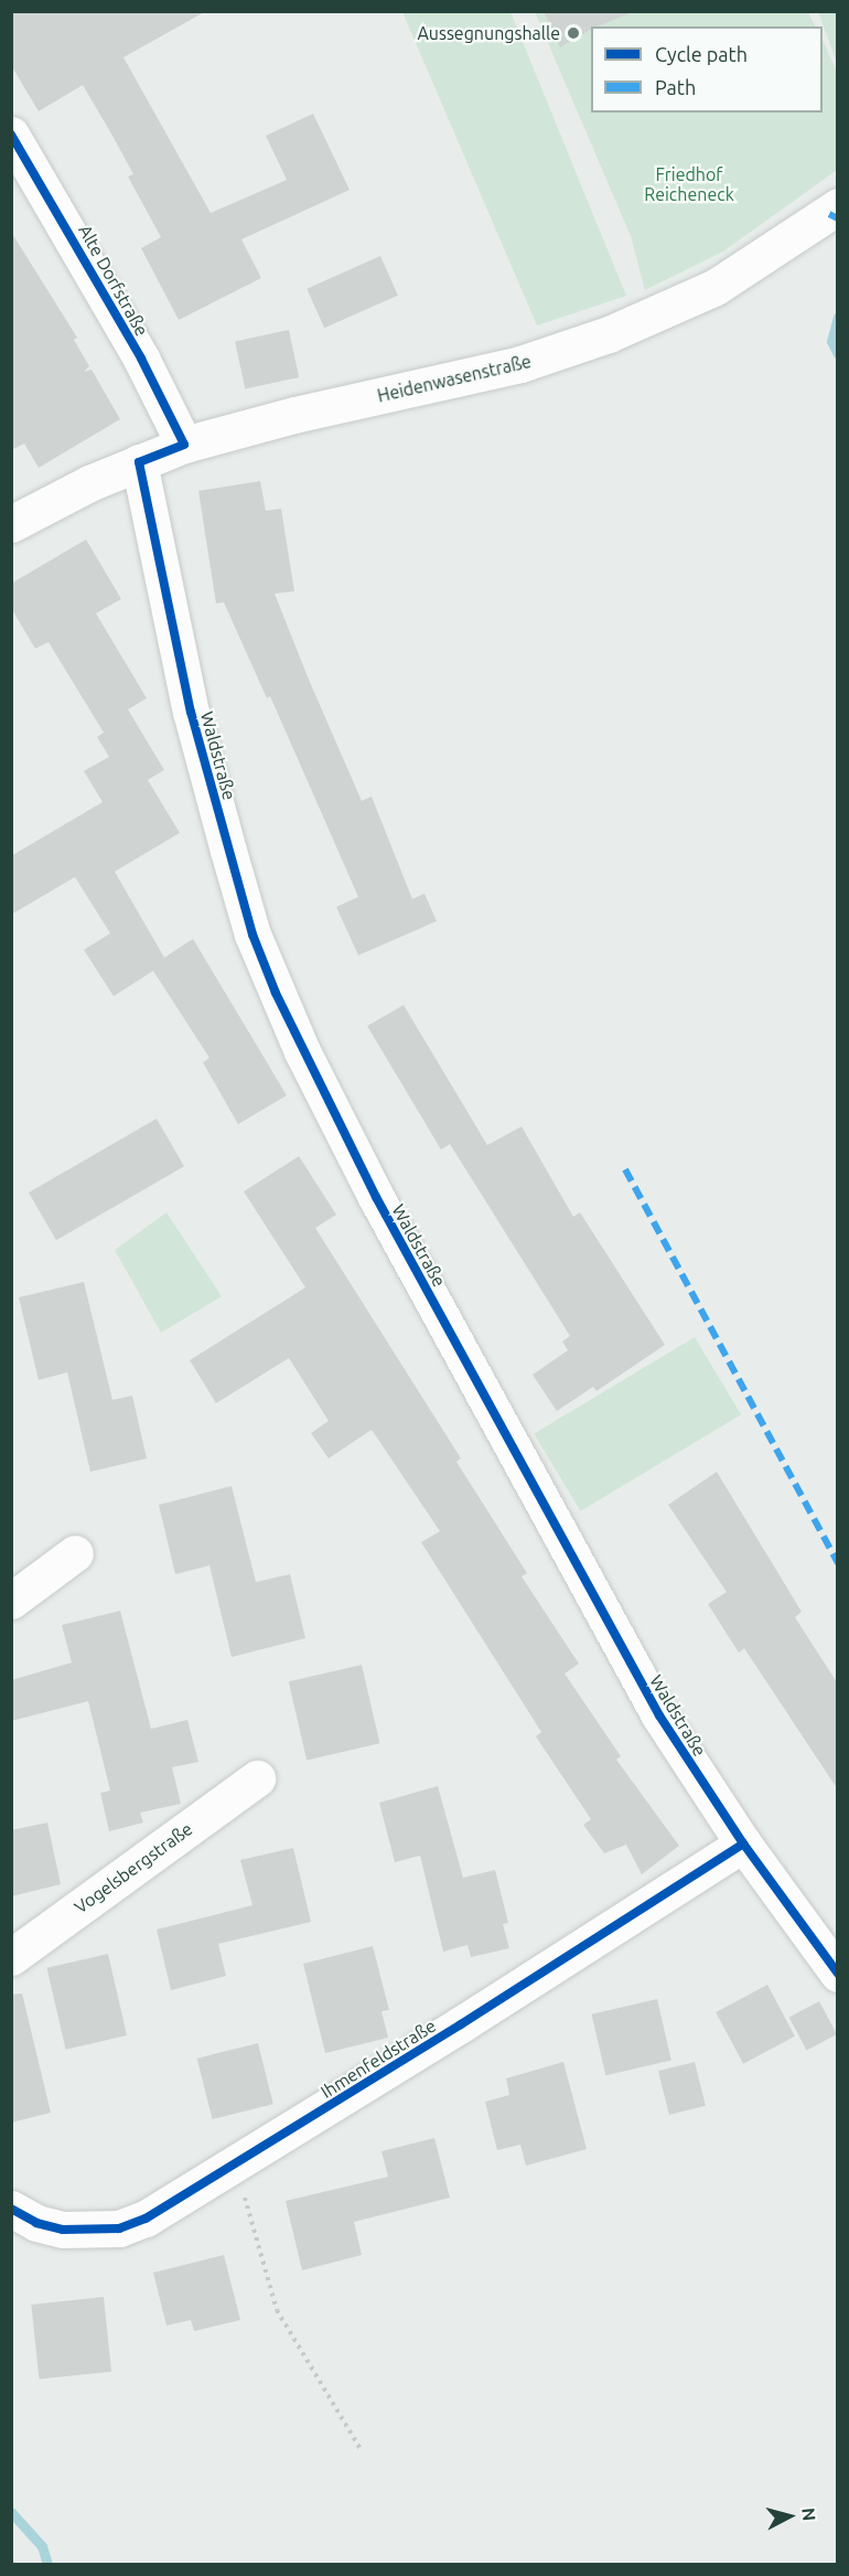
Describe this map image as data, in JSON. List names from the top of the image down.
{
  "streets": {
    "street": [
      "Alte Dorfstraße",
      "Heidenwasenstraße",
      "Waldstraße",
      "Vogelsbergstraße",
      "Ihmenfeldstraße"
    ]
  },
  "crossings": [
    ["Alte Dorfstraße", "Heidenwasenstraße"],
    ["Heidenwasenstraße", "Waldstraße"],
    ["Waldstraße", "Ihmenfeldstraße"]
  ],
  "parks": ["Friedhof Reicheneck"],
  "places": ["Aussegnungshalle"],
  "legend": ["Cycle path", "Path"],
  "north": "right"
}
